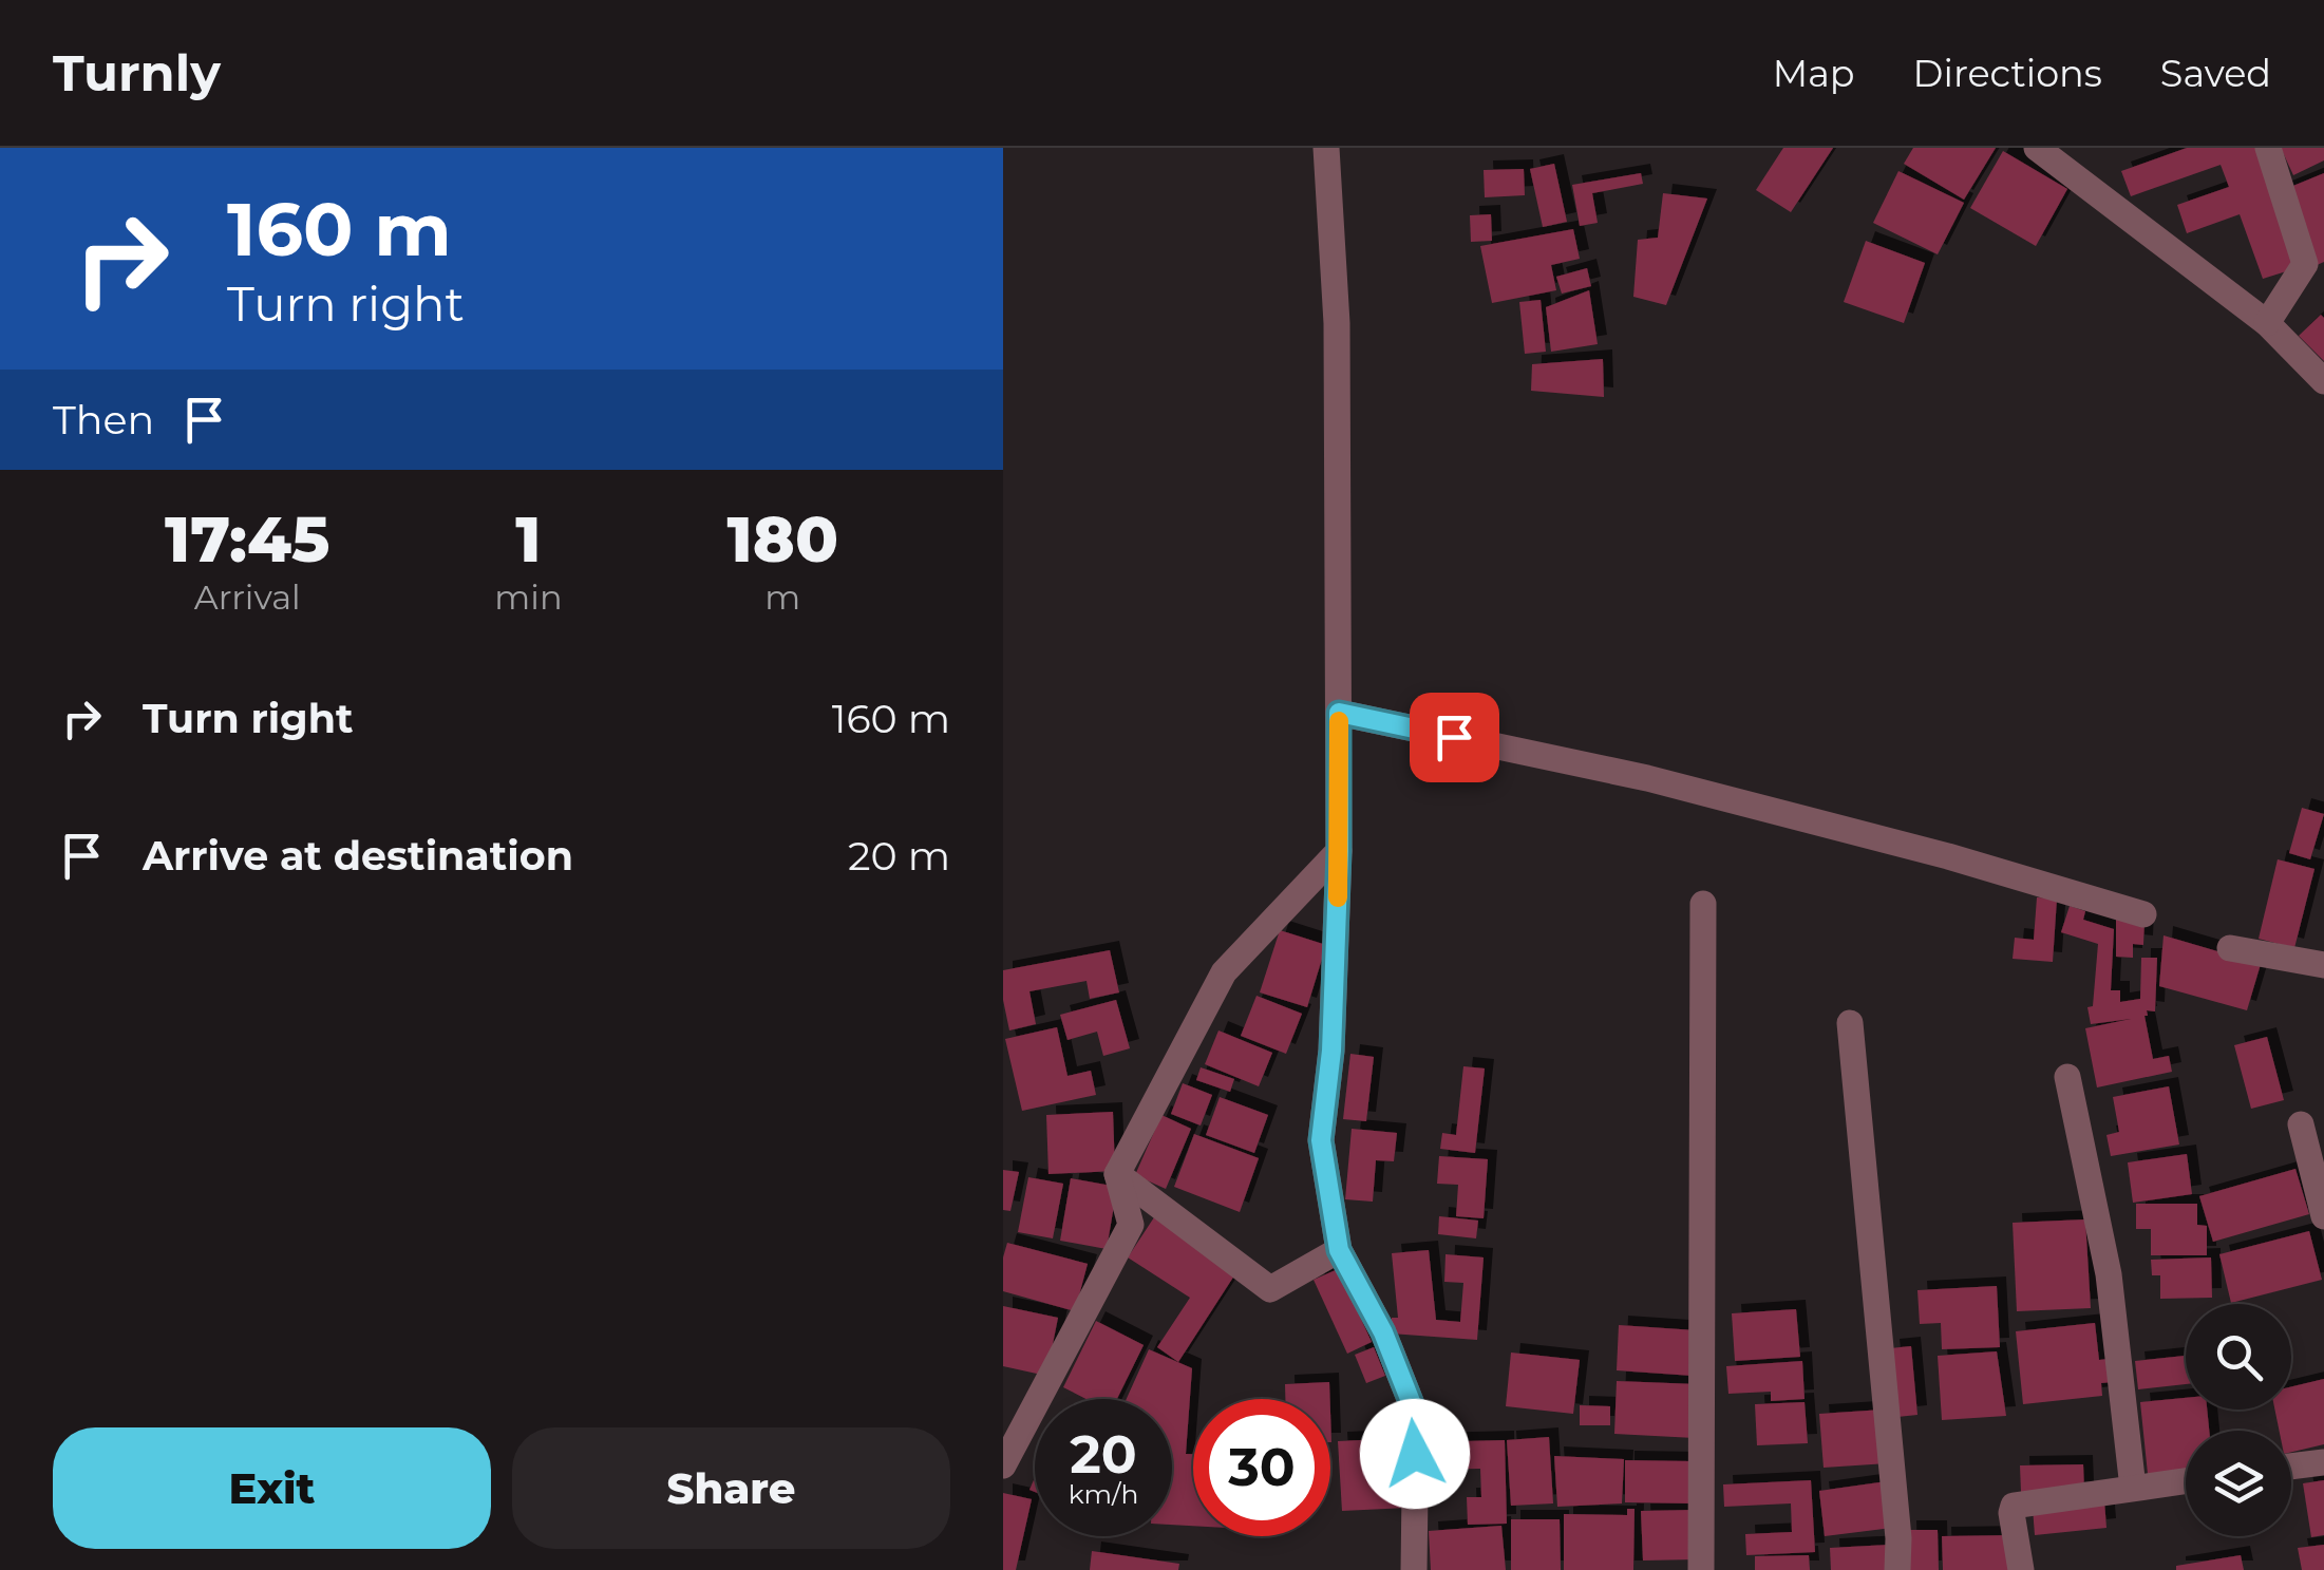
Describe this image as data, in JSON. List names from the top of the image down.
{
  "page": {
    "header": "Turnly",
    "nav": ["Map", "Directions", "Saved"],
    "turn": ["160 m", "Turn right"],
    "then": "Then",
    "eta": [
      "17:45",
      "Arrival",
      "1",
      "min",
      "180",
      "m"
    ],
    "list": [
      {
        "name": "Turn right",
        "value": "160 m"
      },
      {
        "name": "Arrive at destination",
        "value": "20 m"
      }
    ],
    "speed": "20 km/h",
    "limit": "30",
    "buttons": ["Exit", "Share"]
  }
}
